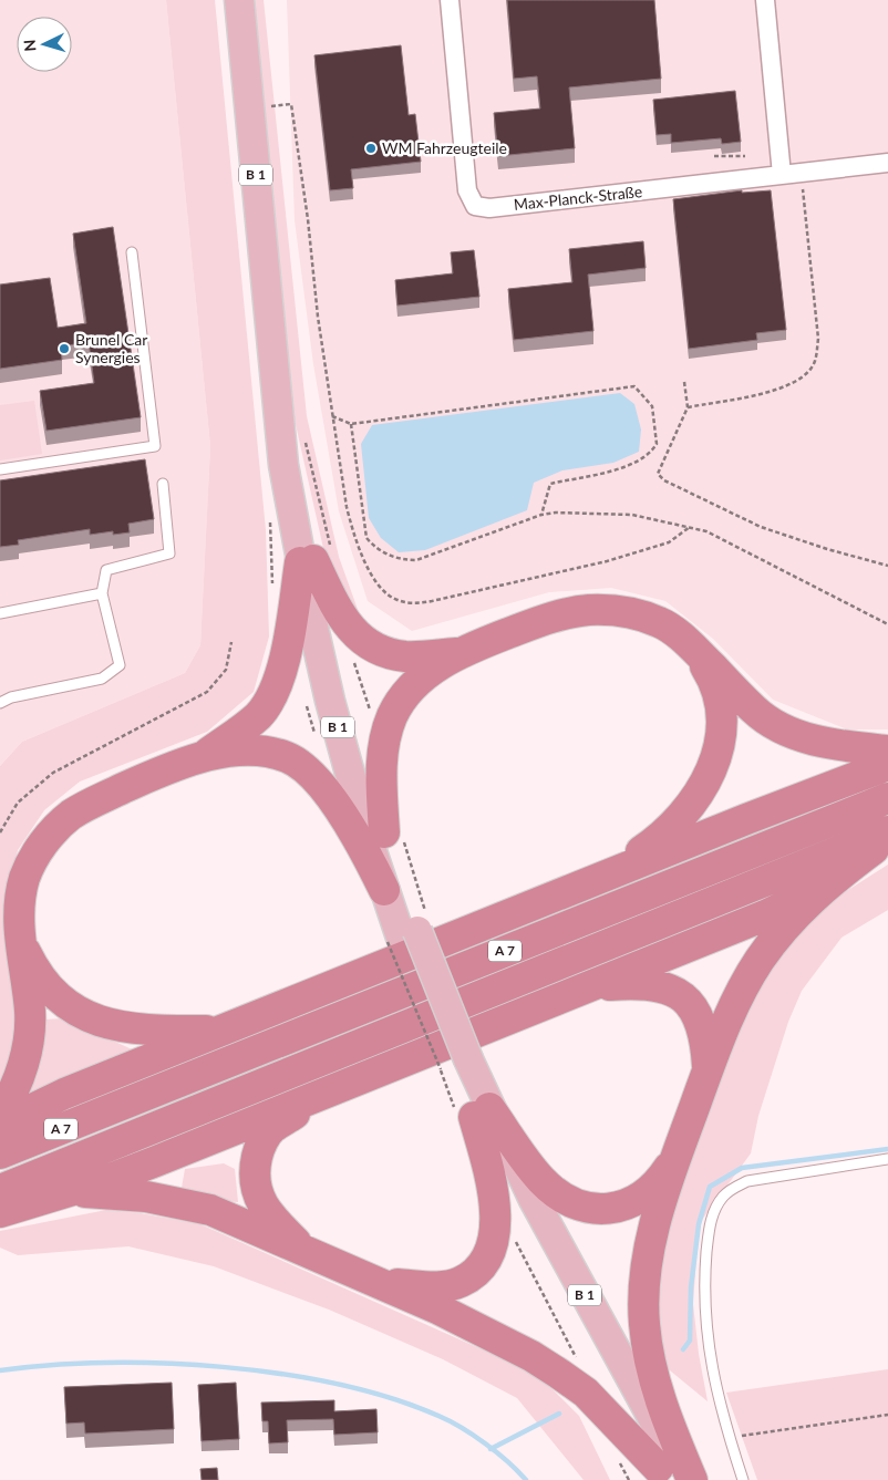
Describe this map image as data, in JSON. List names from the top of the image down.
{
  "streets": {
    "highway": ["A 7"],
    "main road": ["B 1"],
    "street": ["Max-Planck-Straße"]
  },
  "places": ["WM Fahrzeugteile", "Brunel Car Synergies"],
  "north": "left"
}
